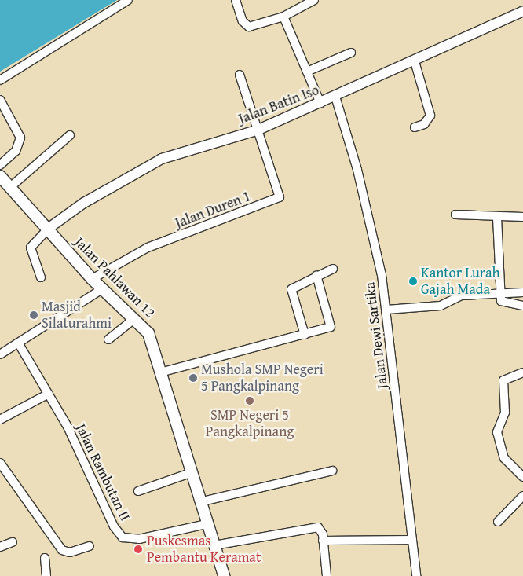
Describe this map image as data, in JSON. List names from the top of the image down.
{
  "streets": {
    "main road": ["Jalan Pahlawan 12"],
    "street": [
      "Jalan Batin Iso",
      "Jalan Duren 1",
      "Jalan Dewi Sartika",
      "Jalan Rambutan II"
    ]
  },
  "crossings": [
    ["Jalan Batin Iso", "Jalan Duren 1"],
    ["Jalan Batin Iso", "Jalan Pahlawan 12"],
    ["Jalan Batin Iso", "Jalan Dewi Sartika"],
    ["Jalan Duren 1", "Jalan Pahlawan 12"],
    ["Jalan Pahlawan 12", "Jalan Rambutan II"]
  ],
  "places": [
    "Kantor Lurah Gajah Mada",
    "Masjid Silaturahmi",
    "Mushola SMP Negeri 5 Pangkalpinang",
    "SMP Negeri 5 Pangkalpinang",
    "Puskesmas Pembantu Keramat"
  ]
}
